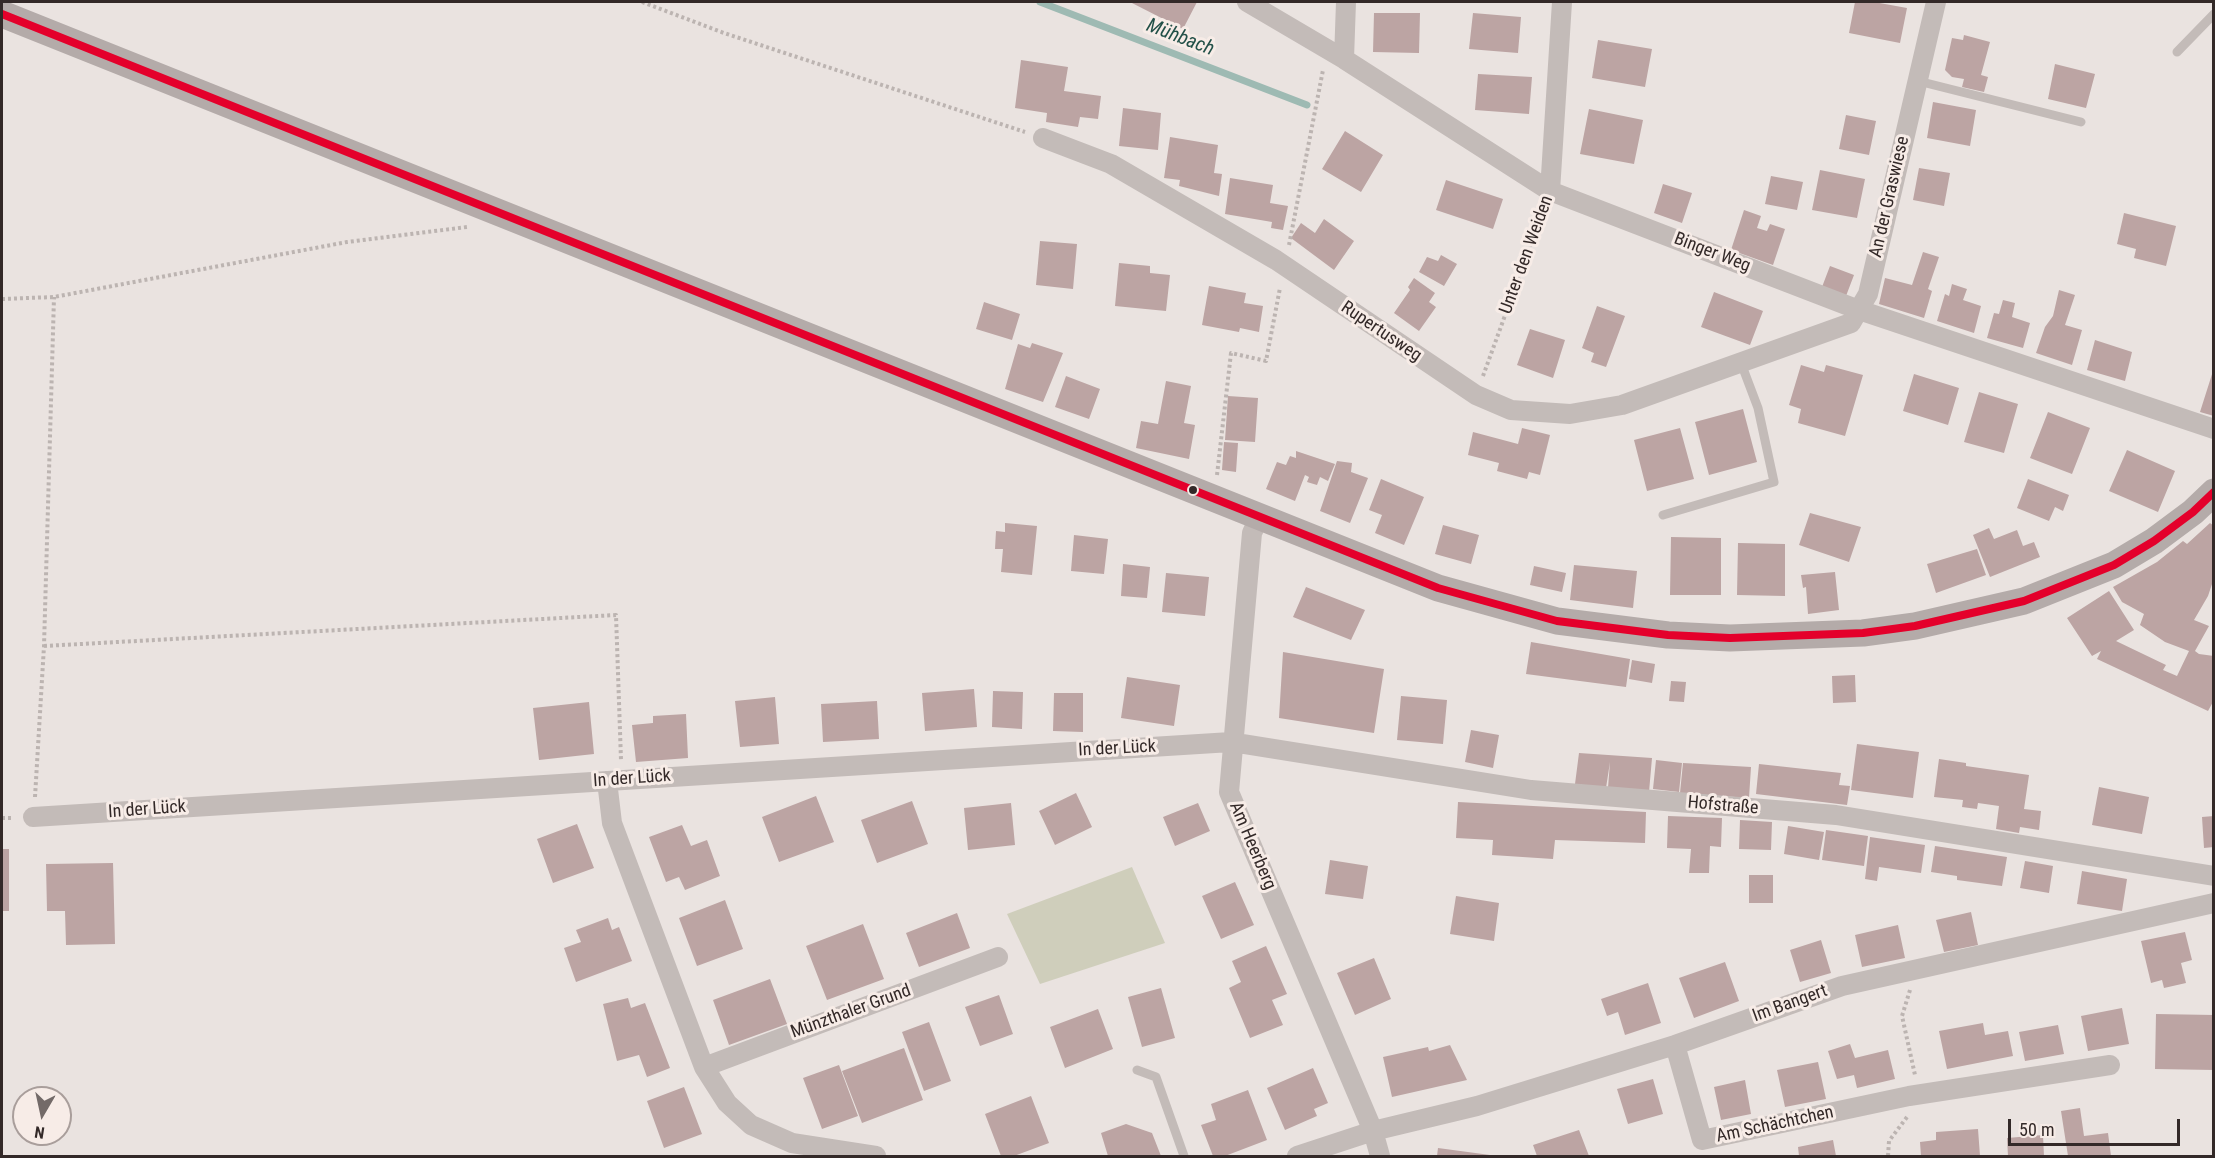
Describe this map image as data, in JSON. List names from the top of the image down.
{
  "streets": {
    "street": [
      "An der Graswiese",
      "Binger Weg",
      "Unter den Weiden",
      "Rupertusweg",
      "In der Lück",
      "Hofstraße",
      "Am Heerberg",
      "Im Bangert",
      "Münzthaler Grund",
      "Am Schächtchen"
    ]
  },
  "crossings": [
    ["An der Graswiese", "Binger Weg"],
    ["An der Graswiese", "Rupertusweg"],
    ["Binger Weg", "Unter den Weiden"],
    ["Binger Weg", "Rupertusweg"],
    ["Unter den Weiden", "Rupertusweg"],
    ["In der Lück", "Hofstraße"],
    ["In der Lück", "Am Heerberg"],
    ["Hofstraße", "Am Heerberg"],
    ["Am Heerberg", "Im Bangert"],
    ["Im Bangert", "Am Schächtchen"]
  ],
  "water": ["Mühbach"],
  "scale_bar": "50 m",
  "north": "bottom"
}
